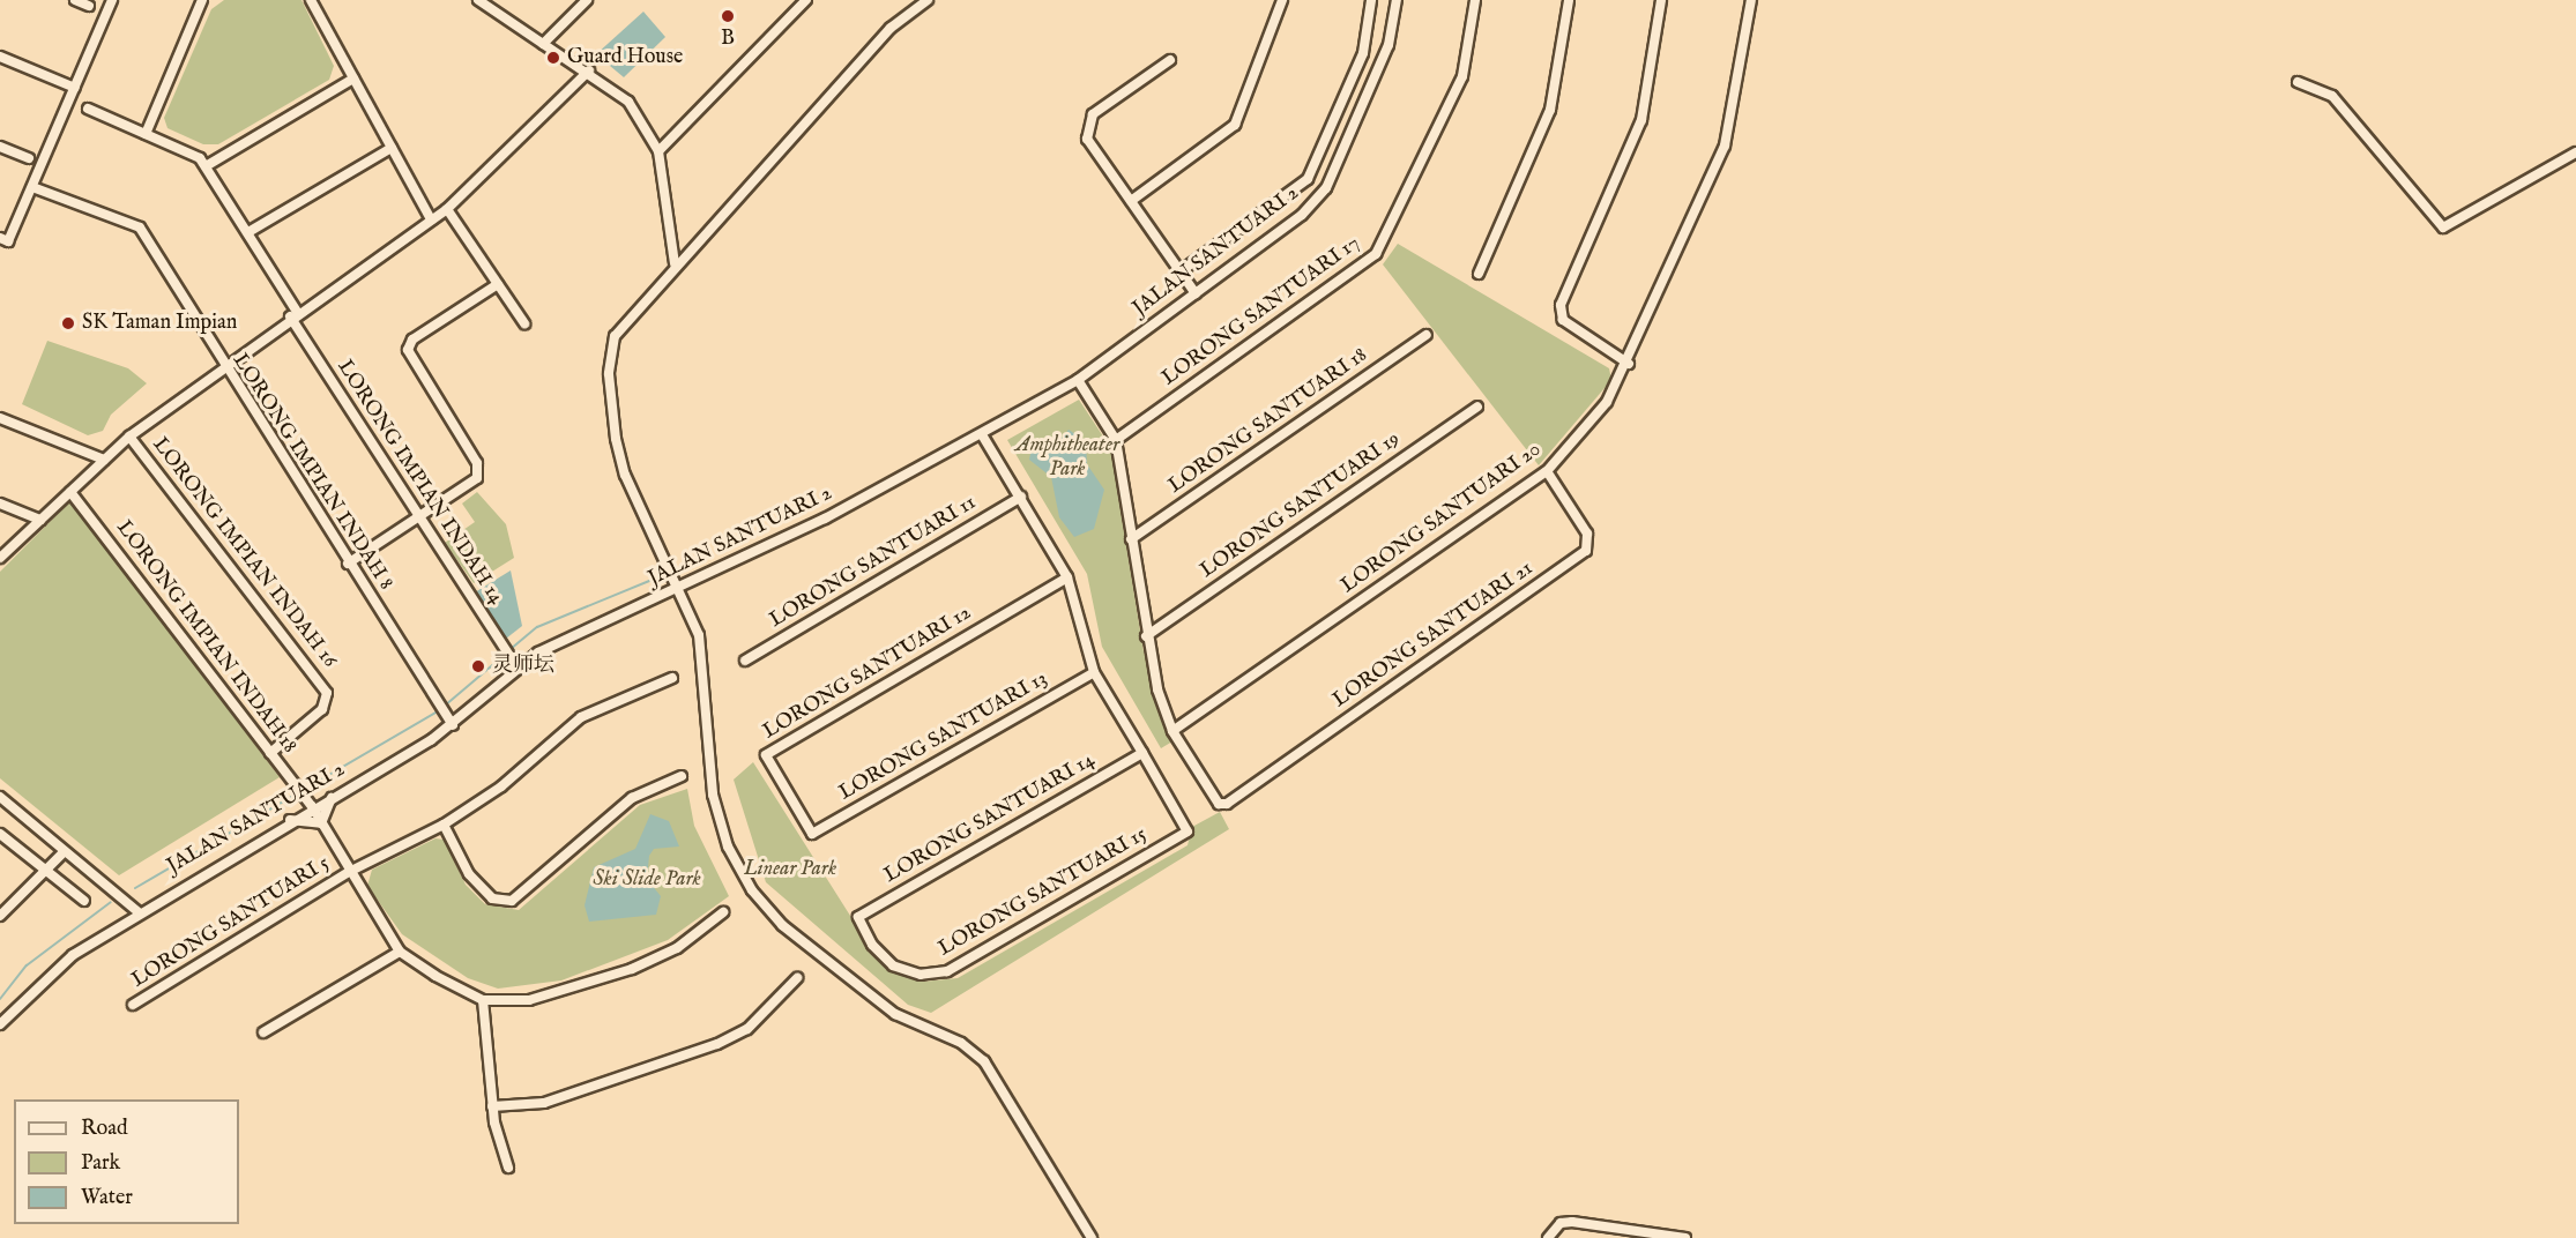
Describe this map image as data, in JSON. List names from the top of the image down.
{
  "streets": {
    "street": [
      "JALAN SANTUARI 2",
      "LORONG SANTUARI 17",
      "LORONG SANTUARI 18",
      "LORONG IMPIAN INDAH 8",
      "LORONG IMPIAN INDAH 14",
      "LORONG SANTUARI 19",
      "LORONG SANTUARI 20",
      "LORONG IMPIAN INDAH 16",
      "LORONG SANTUARI 11",
      "LORONG SANTUARI 21",
      "LORONG IMPIAN INDAH 18",
      "LORONG SANTUARI 12",
      "LORONG SANTUARI 13",
      "LORONG SANTUARI 14",
      "LORONG SANTUARI 15",
      "LORONG SANTUARI 5"
    ]
  },
  "crossings": [
    ["JALAN SANTUARI 2", "LORONG IMPIAN INDAH 8"],
    ["JALAN SANTUARI 2", "LORONG IMPIAN INDAH 14"],
    ["JALAN SANTUARI 2", "LORONG IMPIAN INDAH 18"],
    ["LORONG SANTUARI 20", "LORONG SANTUARI 21"],
    ["LORONG IMPIAN INDAH 16", "LORONG IMPIAN INDAH 18"],
    ["LORONG IMPIAN INDAH 18", "LORONG SANTUARI 5"],
    ["LORONG SANTUARI 12", "LORONG SANTUARI 13"],
    ["LORONG SANTUARI 14", "LORONG SANTUARI 15"]
  ],
  "parks": ["Amphitheater Park", "Linear Park", "Ski Slide Park"],
  "places": [
    "B",
    "Guard House",
    "SK Taman Impian",
    "灵师坛"
  ],
  "legend": ["Road", "Park", "Water"]
}
